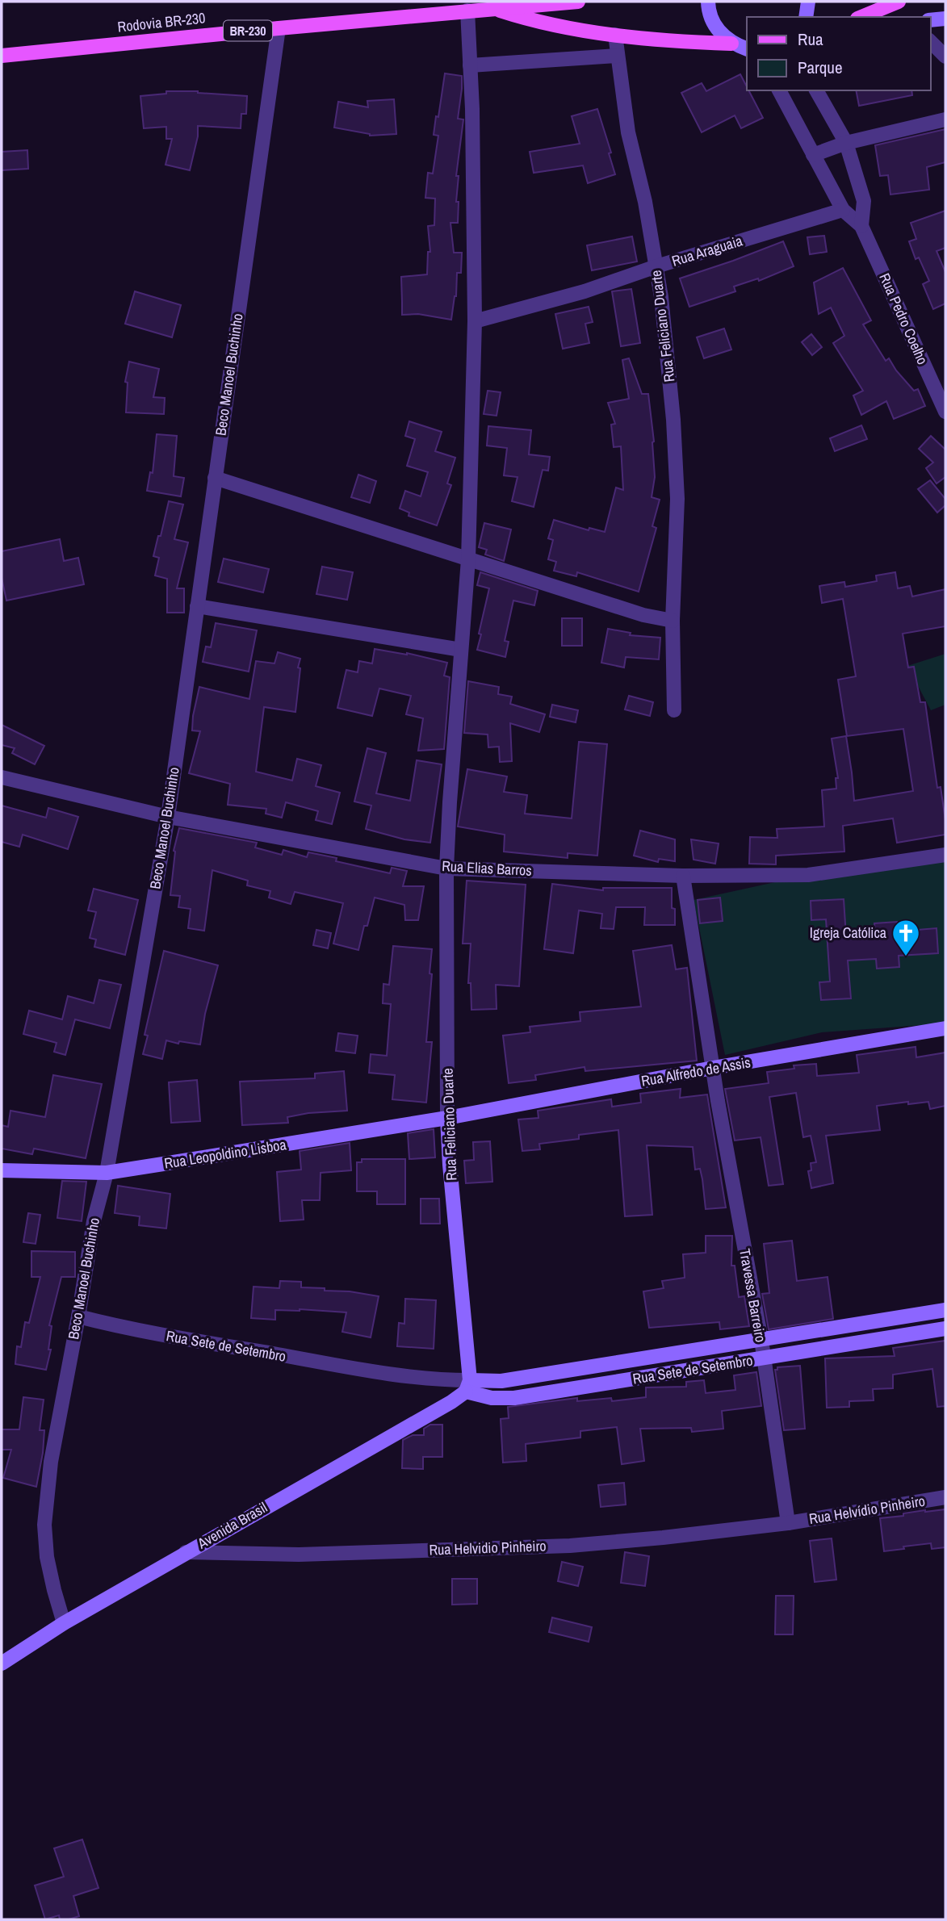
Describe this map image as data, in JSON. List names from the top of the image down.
{
  "streets": {
    "main road": ["Rodovia BR-230", "BR-230"],
    "street": [
      "Rua Araguaia",
      "Rua Pedro Coelho",
      "Rua Feliciano Duarte",
      "Beco Manoel Buchinho",
      "Rua Elias Barros",
      "Rua Alfredo de Assis",
      "Rua Leopoldino Lisboa",
      "Travessa Barreiro",
      "Rua Sete de Setembro",
      "Rua Helvídio Pinheiro",
      "Avenida Brasil",
      "Rua Helvidio Pinheiro"
    ]
  },
  "crossings": [
    ["Rodovia BR-230", "BR-230"],
    ["Rodovia BR-230", "Beco Manoel Buchinho"],
    ["Rua Araguaia", "Rua Pedro Coelho"],
    ["Rua Araguaia", "Rua Feliciano Duarte"],
    ["Rua Feliciano Duarte", "Rua Elias Barros"],
    ["Rua Feliciano Duarte", "Rua Alfredo de Assis"],
    ["Rua Feliciano Duarte", "Rua Leopoldino Lisboa"],
    ["Rua Feliciano Duarte", "Rua Sete de Setembro"],
    ["Rua Feliciano Duarte", "Avenida Brasil"],
    ["Beco Manoel Buchinho", "Rua Elias Barros"],
    ["Beco Manoel Buchinho", "Rua Leopoldino Lisboa"],
    ["Beco Manoel Buchinho", "Rua Sete de Setembro"],
    ["Beco Manoel Buchinho", "Avenida Brasil"],
    ["Rua Elias Barros", "Travessa Barreiro"],
    ["Rua Alfredo de Assis", "Rua Leopoldino Lisboa"],
    ["Rua Alfredo de Assis", "Travessa Barreiro"],
    ["Travessa Barreiro", "Rua Sete de Setembro"],
    ["Travessa Barreiro", "Rua Helvídio Pinheiro"],
    ["Travessa Barreiro", "Rua Helvidio Pinheiro"],
    ["Rua Sete de Setembro", "Avenida Brasil"],
    ["Rua Helvídio Pinheiro", "Rua Helvidio Pinheiro"],
    ["Avenida Brasil", "Rua Helvidio Pinheiro"]
  ],
  "places": {
    "church": ["Igreja Católica"]
  },
  "legend": ["Rua", "Parque"]
}
